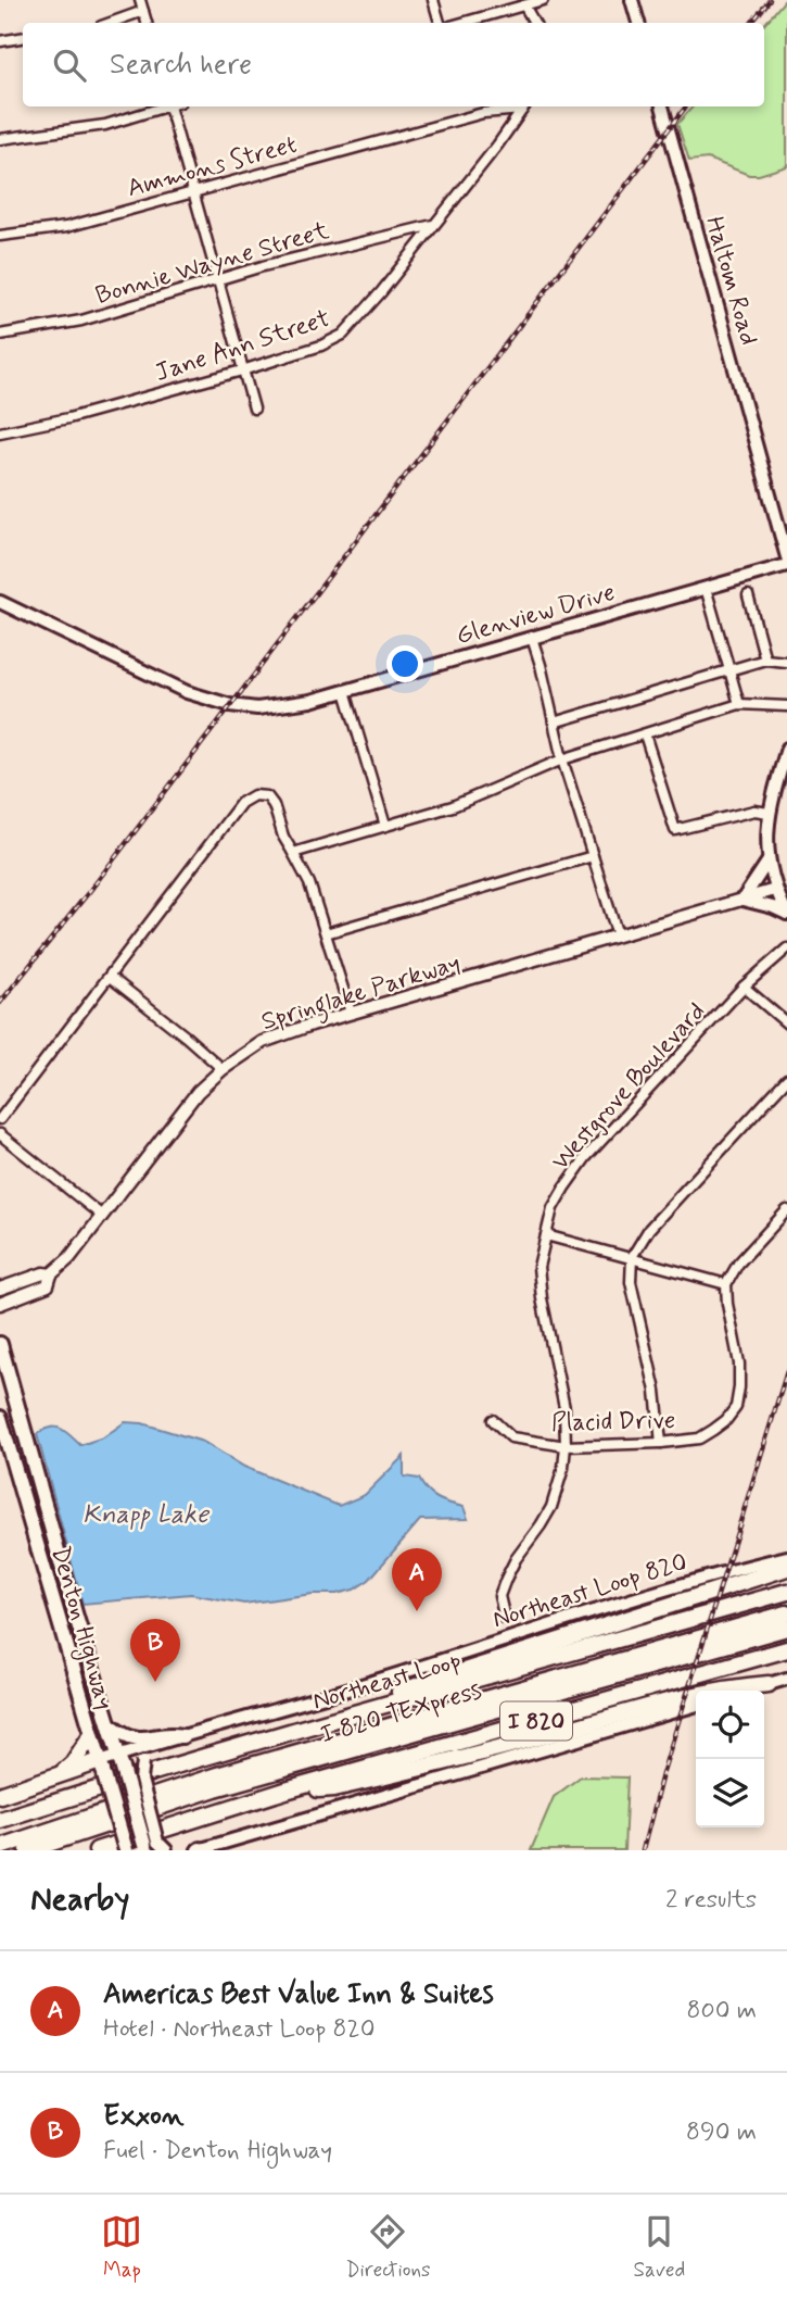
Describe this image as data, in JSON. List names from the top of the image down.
{
  "streets": {
    "highway": ["Northeast Loop", "I 820 TEXpress", "I 820"],
    "main road": [
      "Haltom Road",
      "Glenview Drive",
      "Northeast Loop 820",
      "Denton Highway"
    ],
    "street": [
      "Ammons Street",
      "Bonnie Wayne Street",
      "Jane Ann Street",
      "Springlake Parkway",
      "Westgrove Boulevard",
      "Placid Drive"
    ]
  },
  "crossings": [
    ["Ammons Street", "Jane Ann Street"],
    ["Bonnie Wayne Street", "Jane Ann Street"],
    ["Westgrove Boulevard", "Placid Drive"],
    ["Northeast Loop 820", "Denton Highway"]
  ],
  "water": ["Knapp Lake"],
  "page": {
    "search": "Search here",
    "pins": ["A", "B"],
    "heading": ["Nearby", "2 results"],
    "list": [
      {
        "mark": "A",
        "name": "Americas Best Value Inn & Suites",
        "note": "Hotel · Northeast Loop 820",
        "value": "800 m"
      },
      {
        "mark": "B",
        "name": "Exxon",
        "note": "Fuel · Denton Highway",
        "value": "890 m"
      }
    ],
    "nav": ["Map", "Directions", "Saved"]
  }
}
